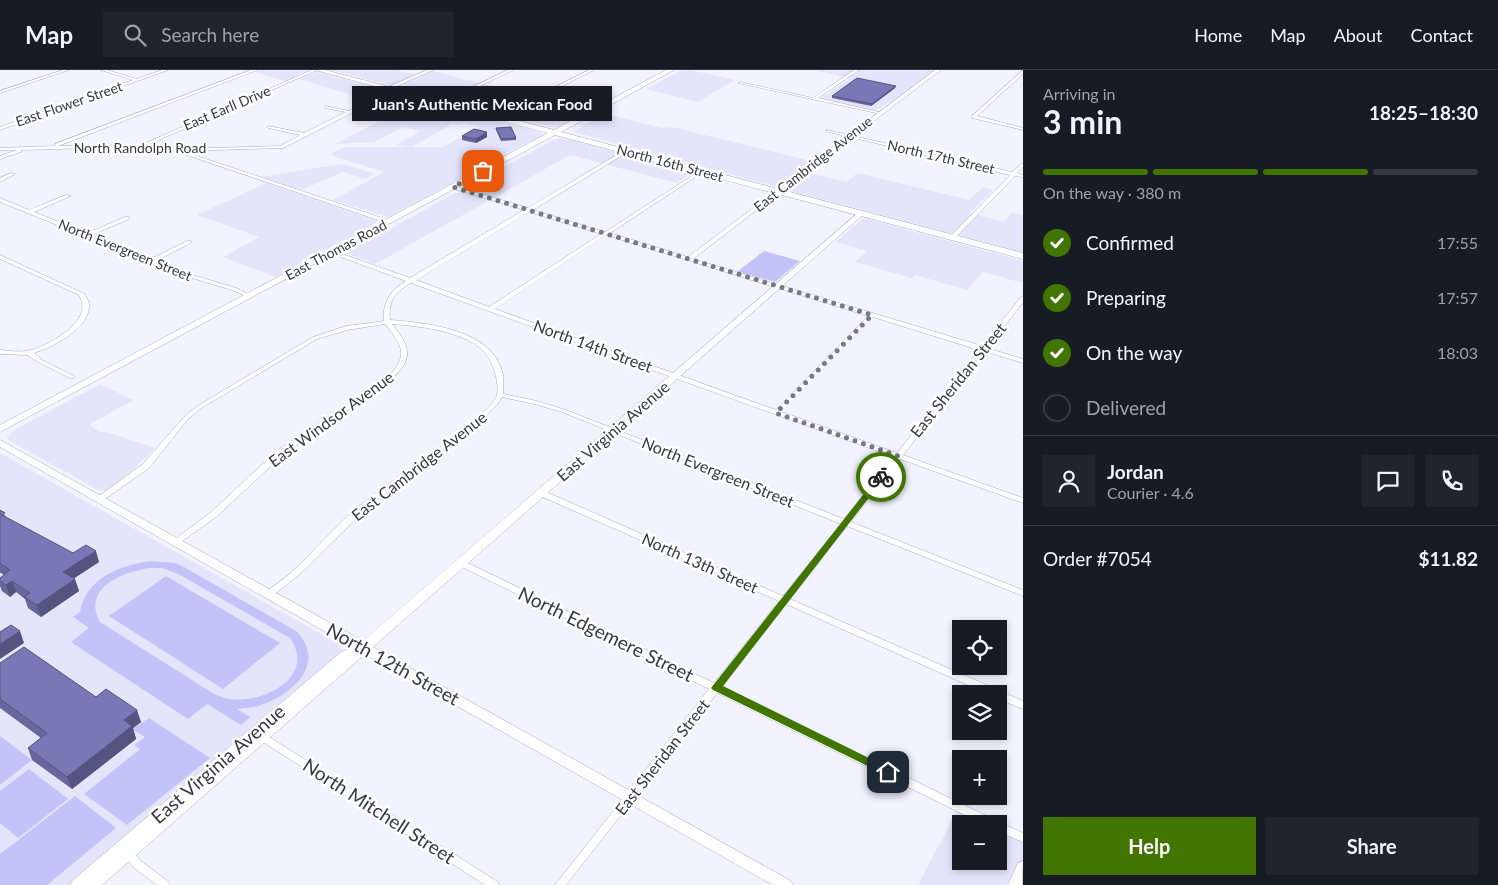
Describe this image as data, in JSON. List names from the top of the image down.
{
  "streets": {
    "main road": ["North 16th Street", "East Thomas Road"],
    "street": [
      "East Flower Street",
      "East Earll Drive",
      "North Randolph Road",
      "North 17th Street",
      "East Cambridge Avenue",
      "North Evergreen Street",
      "North 14th Street",
      "East Sheridan Street",
      "East Windsor Avenue",
      "East Virginia Avenue",
      "North 13th Street",
      "North Edgemere Street",
      "North 12th Street",
      "North Mitchell Street"
    ]
  },
  "crossings": [
    ["East Earll Drive", "North Randolph Road"],
    ["East Earll Drive", "North 16th Street"],
    ["North 17th Street", "East Cambridge Avenue"],
    ["North 16th Street", "East Cambridge Avenue"],
    ["North 16th Street", "East Thomas Road"],
    ["North 16th Street", "East Virginia Avenue"],
    ["East Cambridge Avenue", "North Evergreen Street"],
    ["East Cambridge Avenue", "North 12th Street"],
    ["North Evergreen Street", "East Thomas Road"],
    ["North Evergreen Street", "East Sheridan Street"],
    ["North Evergreen Street", "East Virginia Avenue"],
    ["East Thomas Road", "North 14th Street"],
    ["North 14th Street", "East Sheridan Street"],
    ["North 14th Street", "East Virginia Avenue"],
    ["East Sheridan Street", "North 13th Street"],
    ["East Sheridan Street", "North Edgemere Street"],
    ["East Sheridan Street", "North 12th Street"],
    ["East Windsor Avenue", "North 12th Street"],
    ["East Virginia Avenue", "North 13th Street"],
    ["East Virginia Avenue", "North Edgemere Street"],
    ["East Virginia Avenue", "North 12th Street"],
    ["East Virginia Avenue", "North Mitchell Street"]
  ],
  "places": ["Juan's Authentic Mexican Food"],
  "page": {
    "header": "Map",
    "search": "Search here",
    "nav": [
      "Home",
      "Map",
      "About",
      "Contact"
    ],
    "heading": ["3 min", "Arriving in", "18:25–18:30"],
    "panel": [
      "Jordan",
      "Courier · 4.6",
      "Order #7054",
      "$11.82"
    ],
    "bubble": "Juan's Authentic Mexican Food",
    "bar": "On the way · 380 m",
    "list": [
      ["Confirmed", "17:55"],
      ["Preparing", "17:57"],
      ["On the way", "18:03"],
      "Delivered"
    ],
    "map_buttons": ["+", "−"],
    "buttons": ["Help", "Share"]
  }
}
